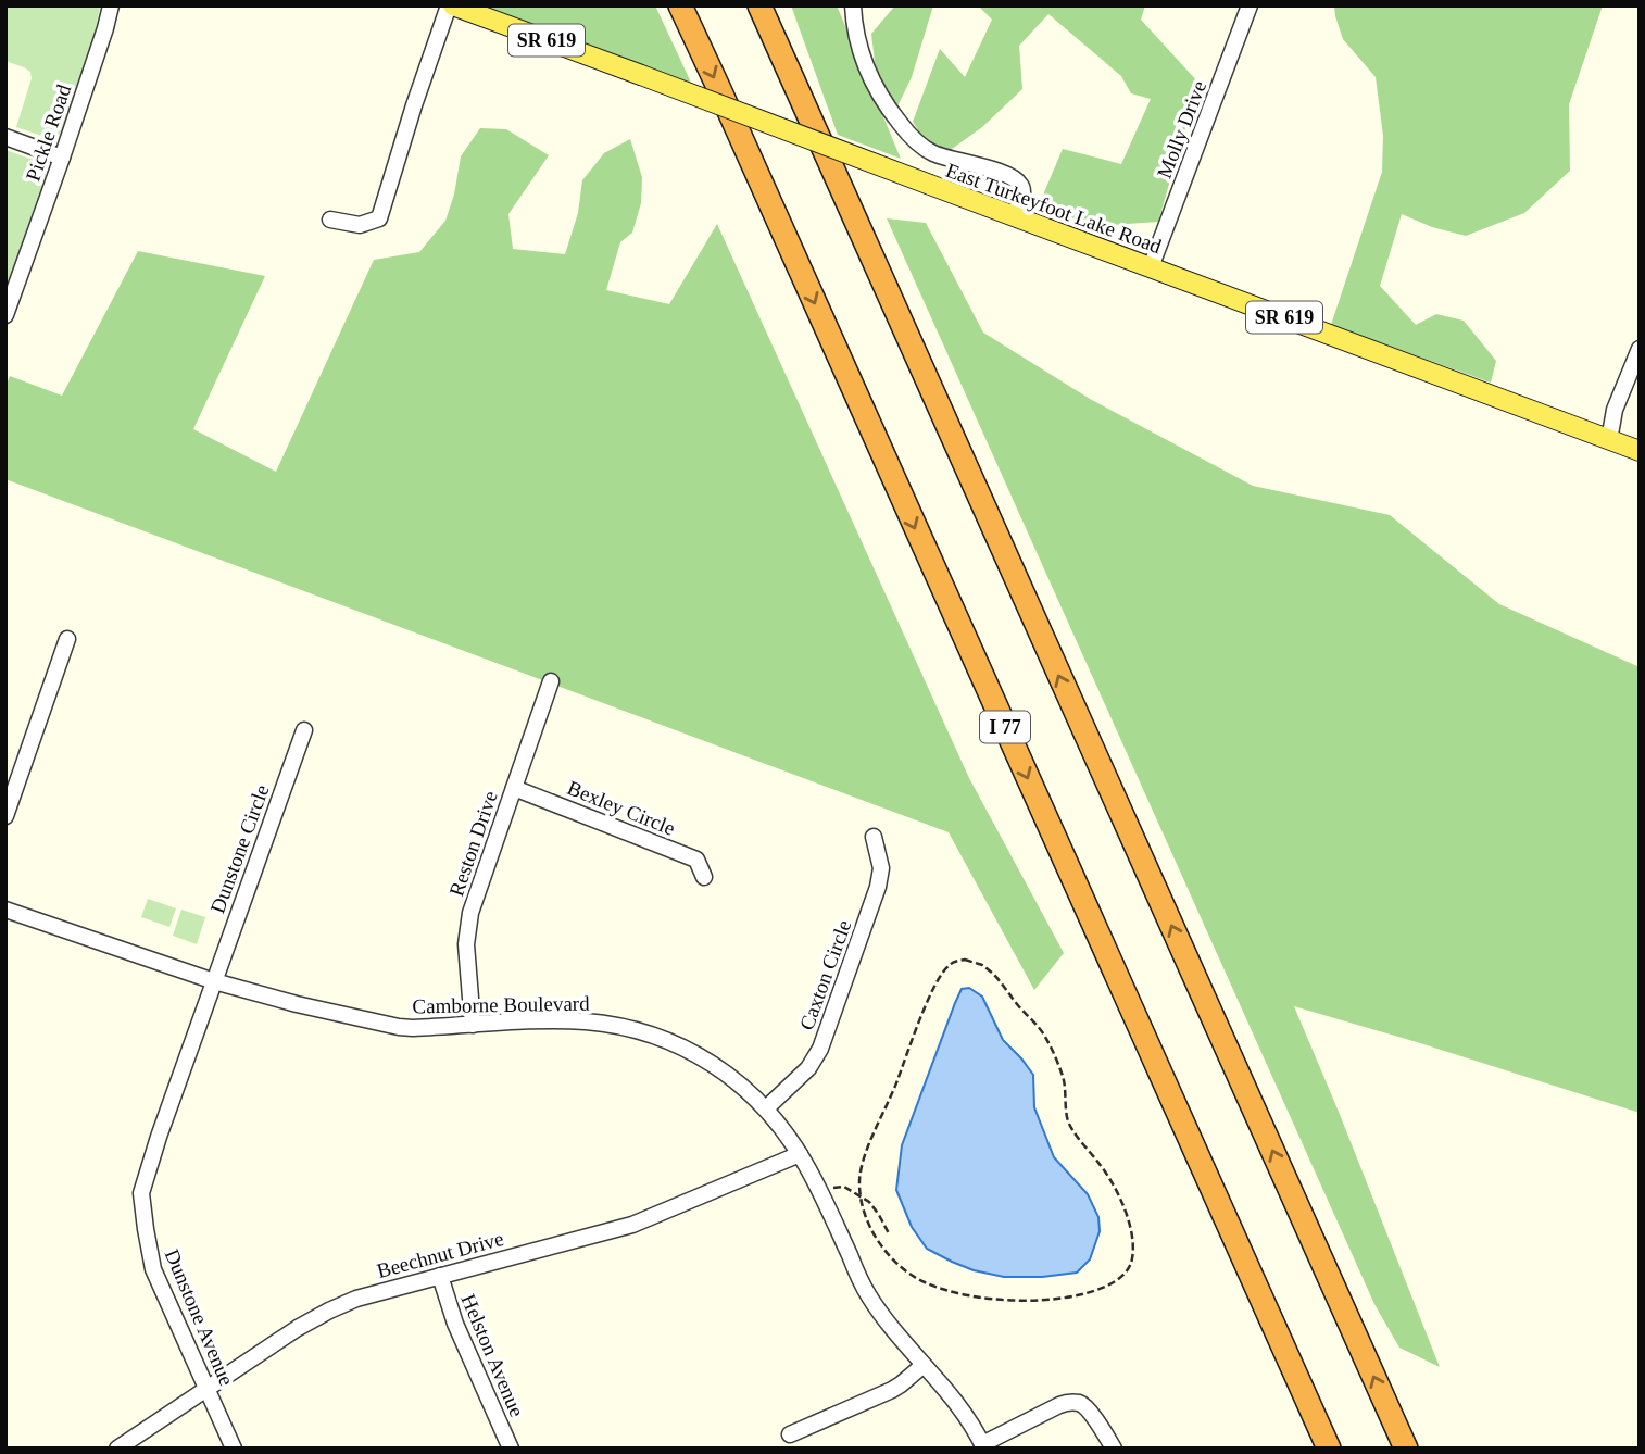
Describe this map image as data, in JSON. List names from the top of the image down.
{
  "streets": {
    "highway": ["I 77"],
    "main road": ["SR 619", "East Turkeyfoot Lake Road"],
    "street": [
      "Molly Drive",
      "Pickle Road",
      "Bexley Circle",
      "Reston Drive",
      "Dunstone Circle",
      "Caxton Circle",
      "Camborne Boulevard",
      "Beechnut Drive",
      "Dunstone Avenue",
      "Helston Avenue"
    ]
  },
  "crossings": [
    ["Molly Drive", "East Turkeyfoot Lake Road"],
    ["Bexley Circle", "Reston Drive"],
    ["Reston Drive", "Camborne Boulevard"],
    ["Dunstone Circle", "Camborne Boulevard"],
    ["Dunstone Circle", "Dunstone Avenue"],
    ["Caxton Circle", "Camborne Boulevard"],
    ["Camborne Boulevard", "Beechnut Drive"],
    ["Camborne Boulevard", "Dunstone Avenue"],
    ["Beechnut Drive", "Dunstone Avenue"],
    ["Beechnut Drive", "Helston Avenue"]
  ]
}
